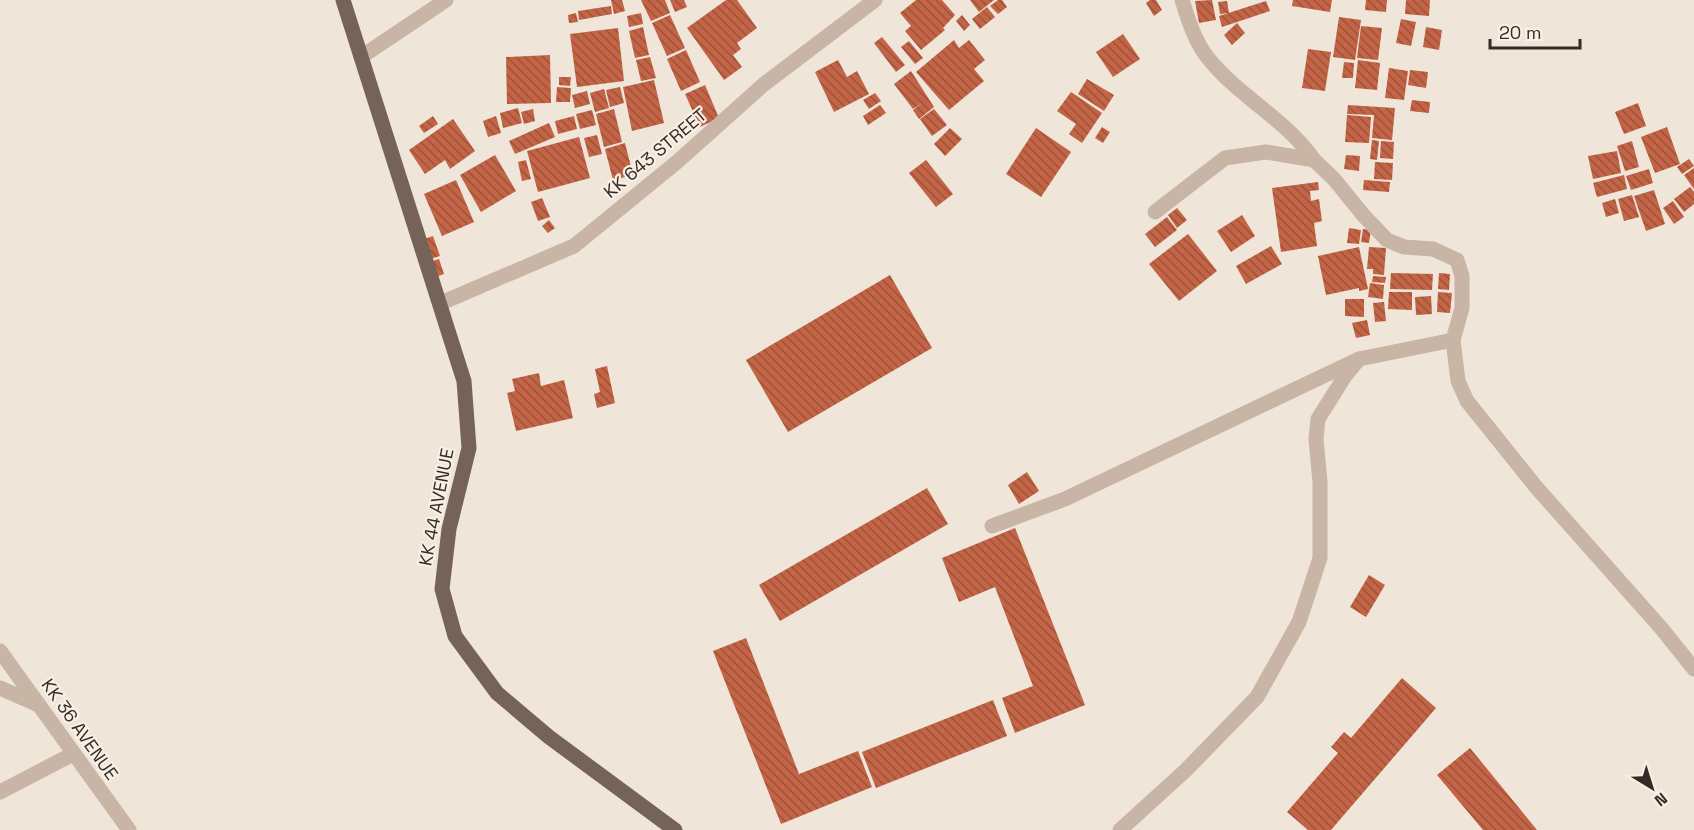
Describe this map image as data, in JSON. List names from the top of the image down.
{
  "streets": {
    "main road": ["KK 44 AVENUE"],
    "street": ["KK 643 STREET", "KK 36 AVENUE"]
  },
  "crossings": [
    ["KK 643 STREET", "KK 44 AVENUE"]
  ],
  "scale_bar": "20 m",
  "north": "bottom right"
}
